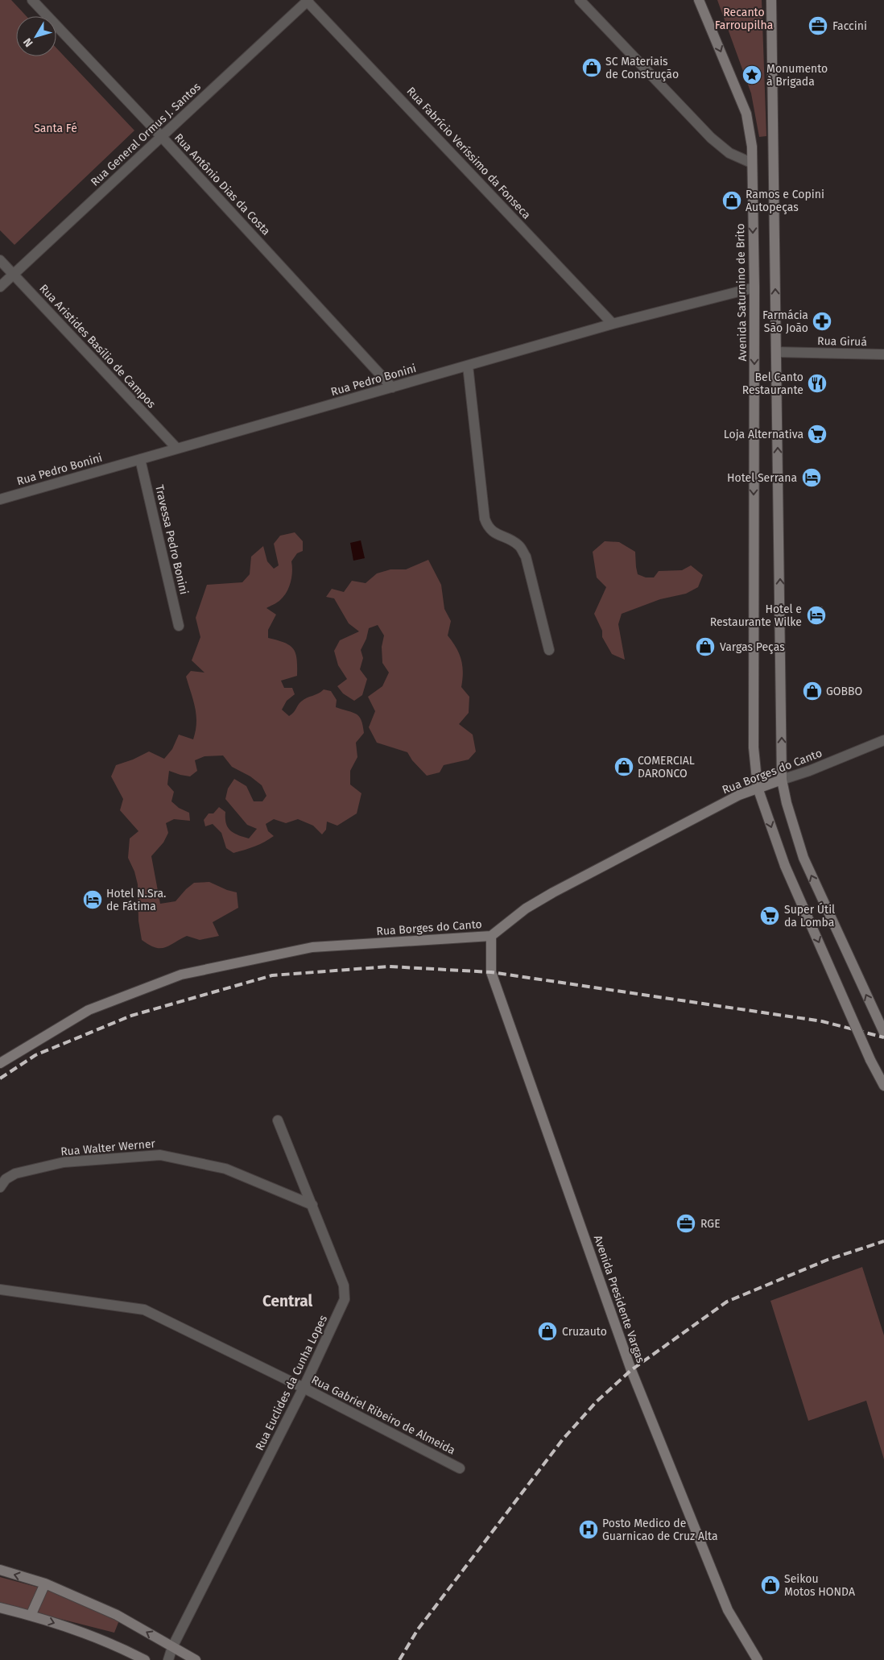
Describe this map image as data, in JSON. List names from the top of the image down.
{
  "streets": {
    "main road": ["Avenida Saturnino de Brito", "Rua Borges do Canto", "Avenida Presidente Vargas"],
    "street": [
      "Rua General Ormus J. Santos",
      "Rua Fabrício Veríssimo da Fonseca",
      "Rua Antônio Dias da Costa",
      "Rua Giruá",
      "Rua Aristides Basílio de Campos",
      "Rua Pedro Bonini",
      "Travessa Pedro Bonini",
      "Rua Walter Werner",
      "Rua Euclides da Cunha Lopes",
      "Rua Gabriel Ribeiro de Almeida"
    ]
  },
  "crossings": [
    ["Rua General Ormus J. Santos", "Rua Fabrício Veríssimo da Fonseca"],
    ["Rua General Ormus J. Santos", "Rua Antônio Dias da Costa"],
    ["Rua General Ormus J. Santos", "Rua Aristides Basílio de Campos"],
    ["Rua Fabrício Veríssimo da Fonseca", "Rua Pedro Bonini"],
    ["Rua Antônio Dias da Costa", "Rua Pedro Bonini"],
    ["Avenida Saturnino de Brito", "Rua Pedro Bonini"],
    ["Avenida Saturnino de Brito", "Rua Borges do Canto"],
    ["Rua Aristides Basílio de Campos", "Rua Pedro Bonini"],
    ["Rua Pedro Bonini", "Travessa Pedro Bonini"],
    ["Rua Borges do Canto", "Avenida Presidente Vargas"],
    ["Rua Walter Werner", "Rua Euclides da Cunha Lopes"],
    ["Rua Euclides da Cunha Lopes", "Rua Gabriel Ribeiro de Almeida"]
  ],
  "districts": ["Central"],
  "parks": ["Recanto Farroupilha", "Santa Fé"],
  "places": {
    "office": ["Faccini", "RGE"],
    "shop": [
      "SC Materiais de Construção",
      "Ramos e Copini Autopeças",
      "Vargas Peças",
      "GOBBO",
      "COMERCIAL DARONCO",
      "Cruzauto",
      "Seikou Motos HONDA"
    ],
    "place": ["Monumento à Brigada"],
    "pharmacy": ["Farmácia São João"],
    "restaurant": ["Bel Canto Restaurante"],
    "supermarket": ["Loja Alternativa", "Super Útil da Lomba"],
    "hotel": ["Hotel Serrana", "Hotel e Restaurante Wilke", "Hotel N.Sra. de Fátima"],
    "hospital": ["Posto Medico de Guarnicao de Cruz Alta"]
  },
  "north": "bottom left"
}
